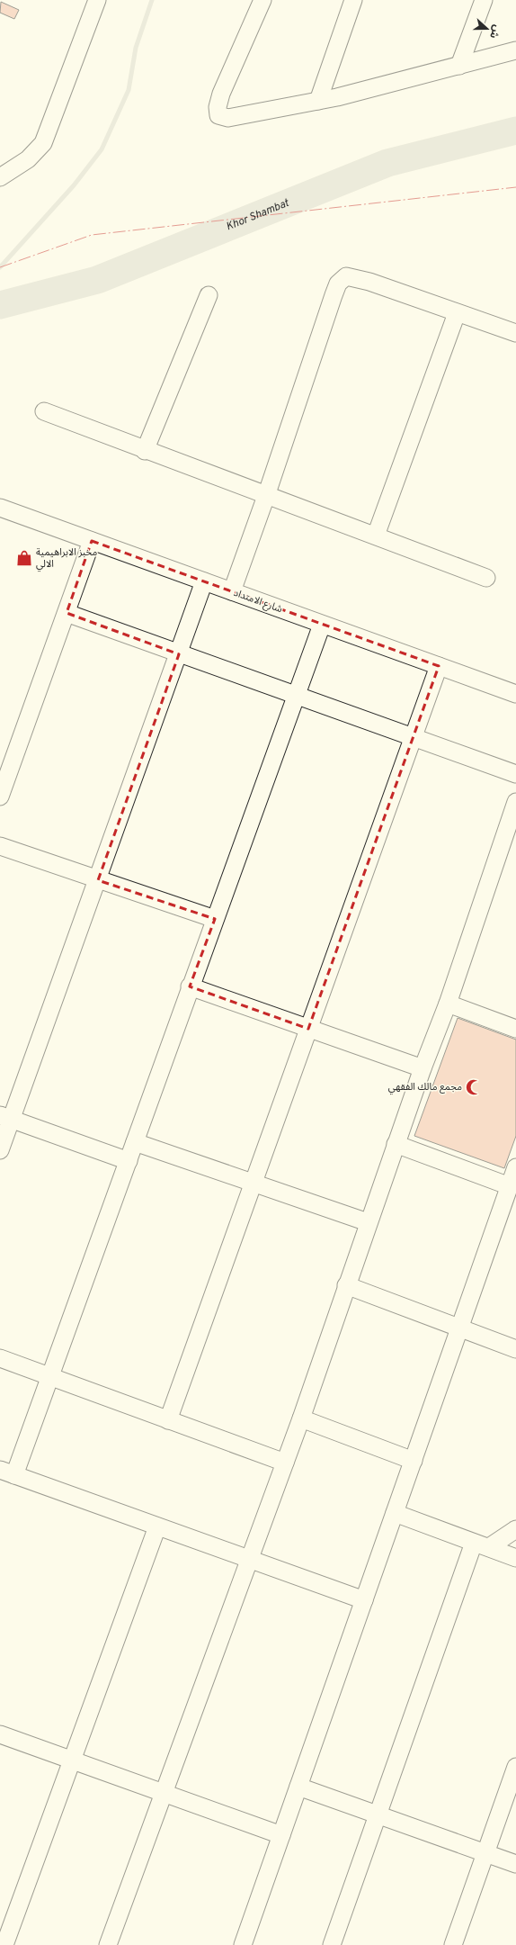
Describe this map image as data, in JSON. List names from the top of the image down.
{
  "streets": {
    "street": ["شارع الامتداد"]
  },
  "water": ["Khor Shambat"],
  "places": {
    "shop": ["مخبز الابراهيمية الالي"],
    "mosque": ["مجمع مالك الفقهي"]
  },
  "north": "right"
}
